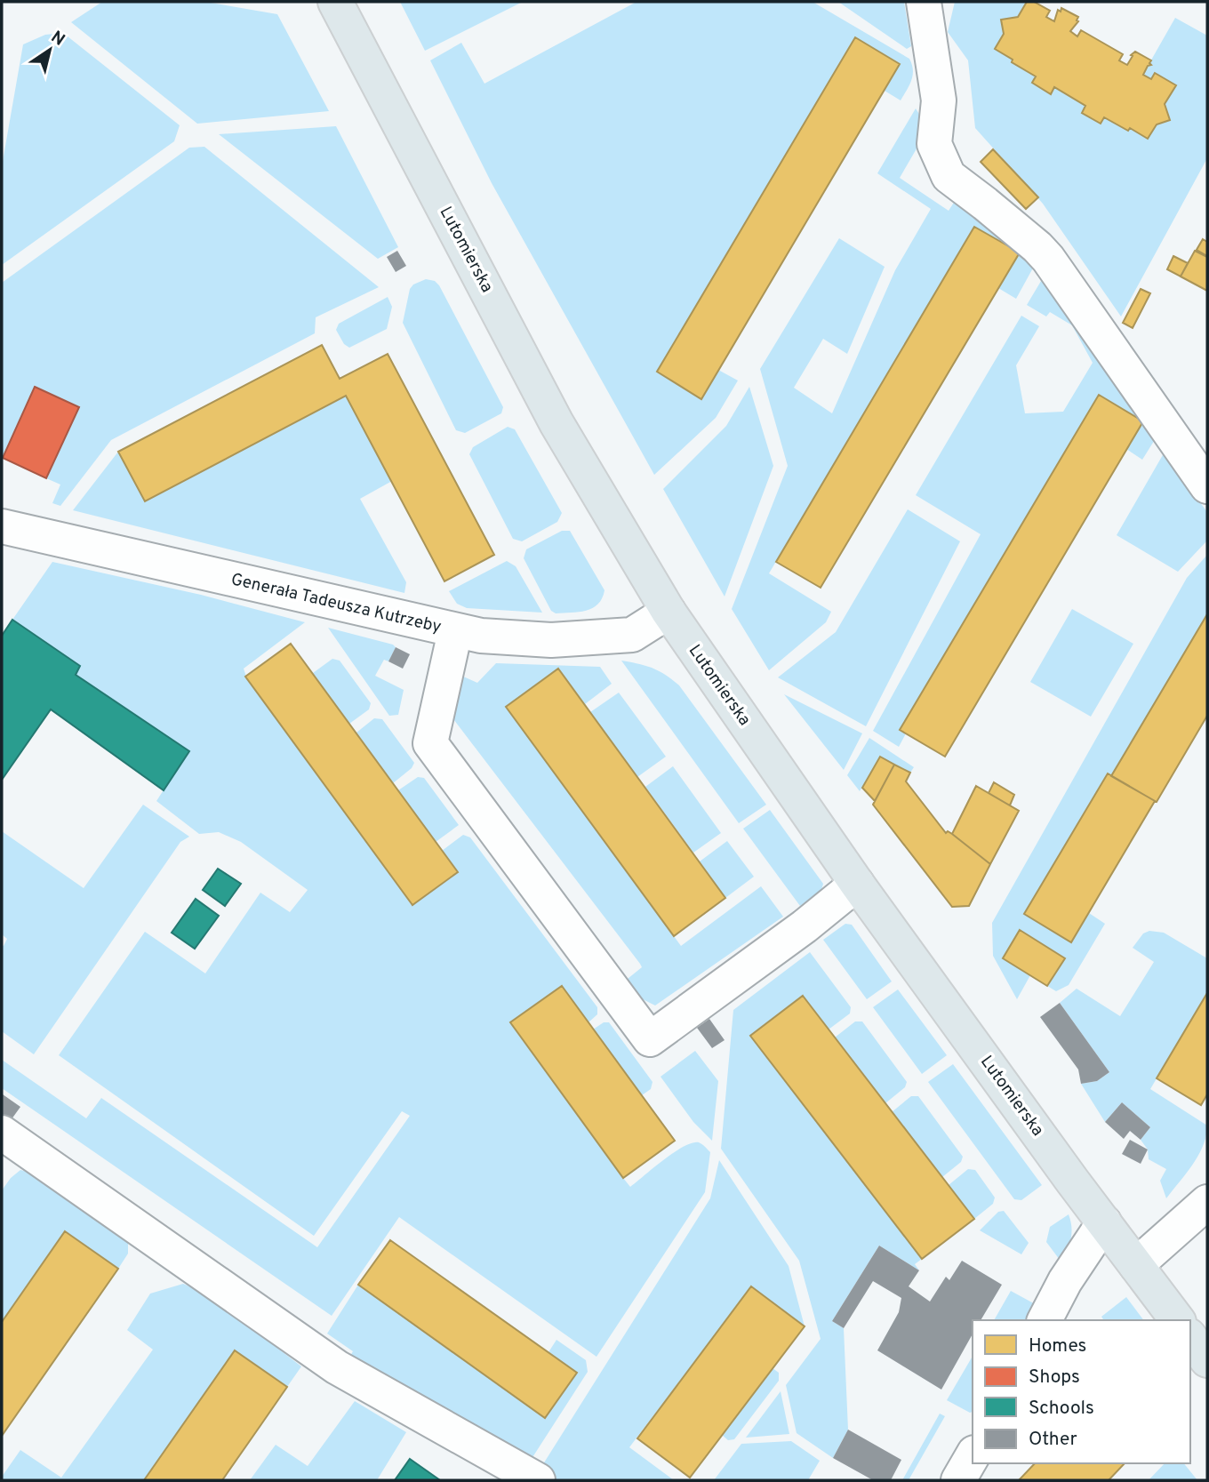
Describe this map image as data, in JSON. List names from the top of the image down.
{
  "streets": {
    "main road": ["Lutomierska"],
    "street": ["Generała Tadeusza Kutrzeby"]
  },
  "crossings": [
    ["Lutomierska", "Generała Tadeusza Kutrzeby"]
  ],
  "legend": [
    "Homes",
    "Shops",
    "Schools",
    "Other"
  ],
  "north": "top right"
}
